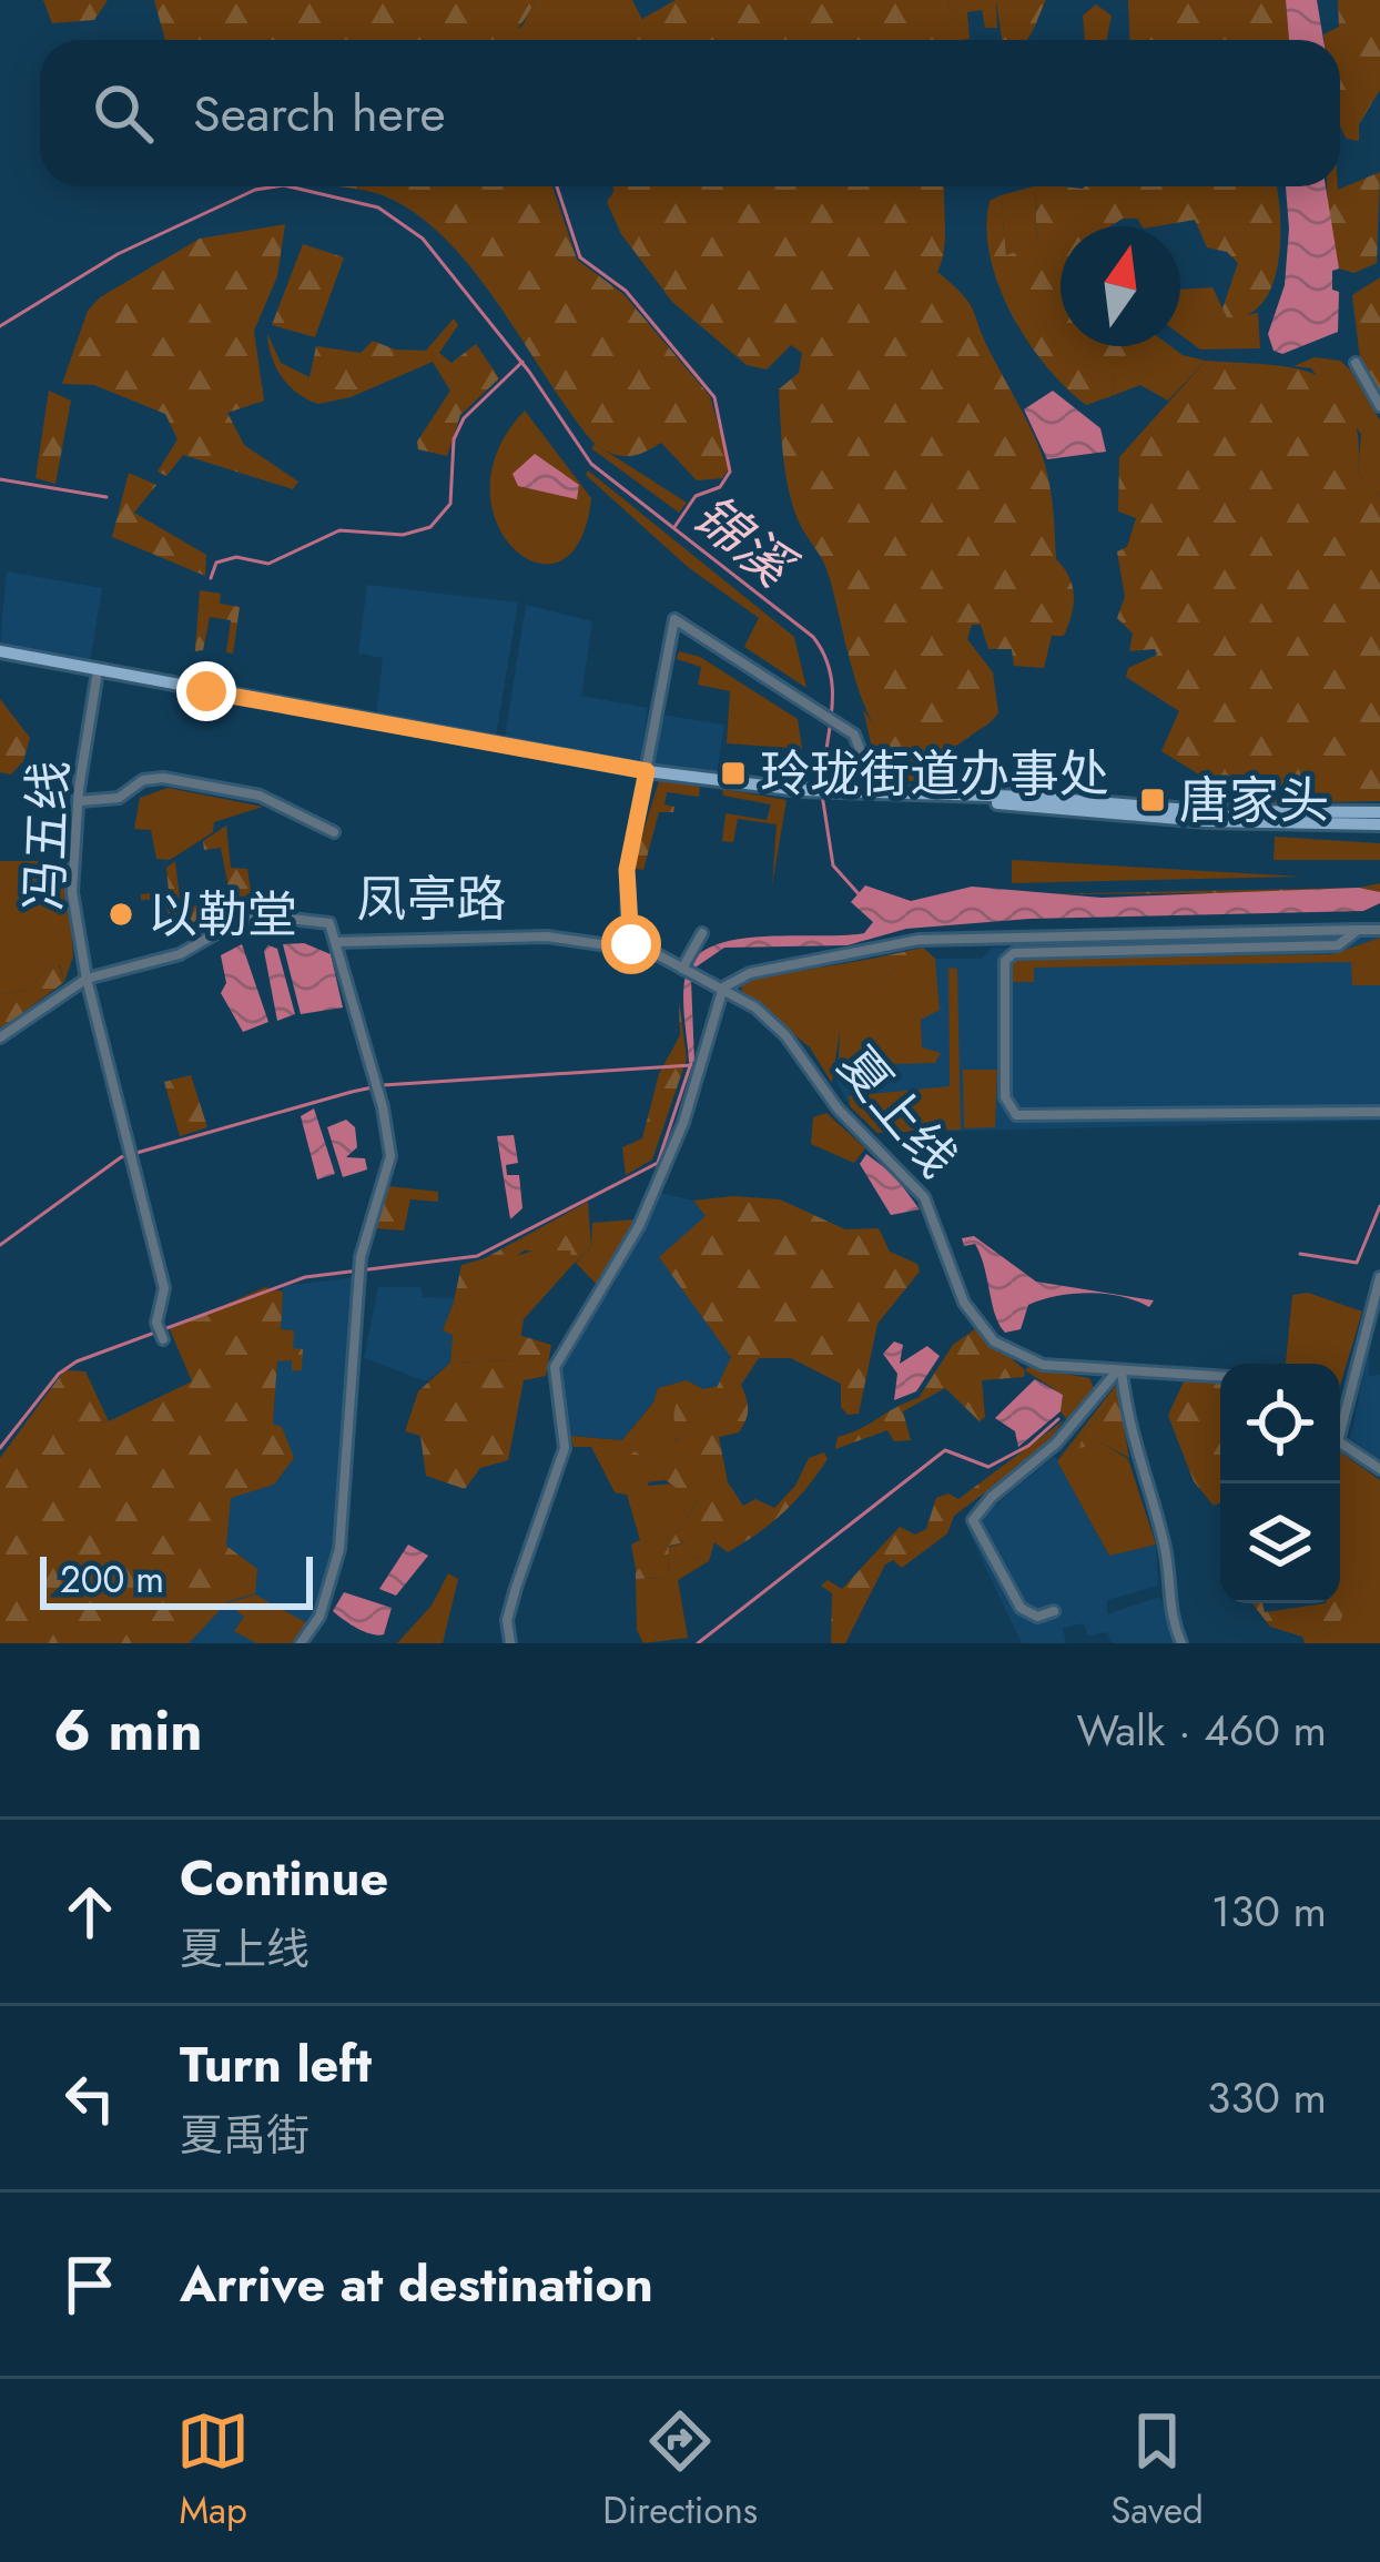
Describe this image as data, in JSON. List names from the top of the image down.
{
  "streets": {
    "street": ["冯五线", "凤亭路", "夏上线"]
  },
  "crossings": [
    ["冯五线", "凤亭路"],
    ["凤亭路", "夏上线"]
  ],
  "water": ["锦溪"],
  "places": {
    "transit": ["玲珑街道办事处", "唐家头"],
    "other": ["以勒堂"]
  },
  "scale_bar": "200 m",
  "north": "top",
  "page": {
    "search": "Search here",
    "scale": "200 m",
    "heading": ["6 min", "Walk · 460 m"],
    "list": [
      ["Continue", "夏上线", "130 m"],
      ["Turn left", "夏禹街", "330 m"],
      "Arrive at destination"
    ],
    "nav": ["Map", "Directions", "Saved"]
  }
}
